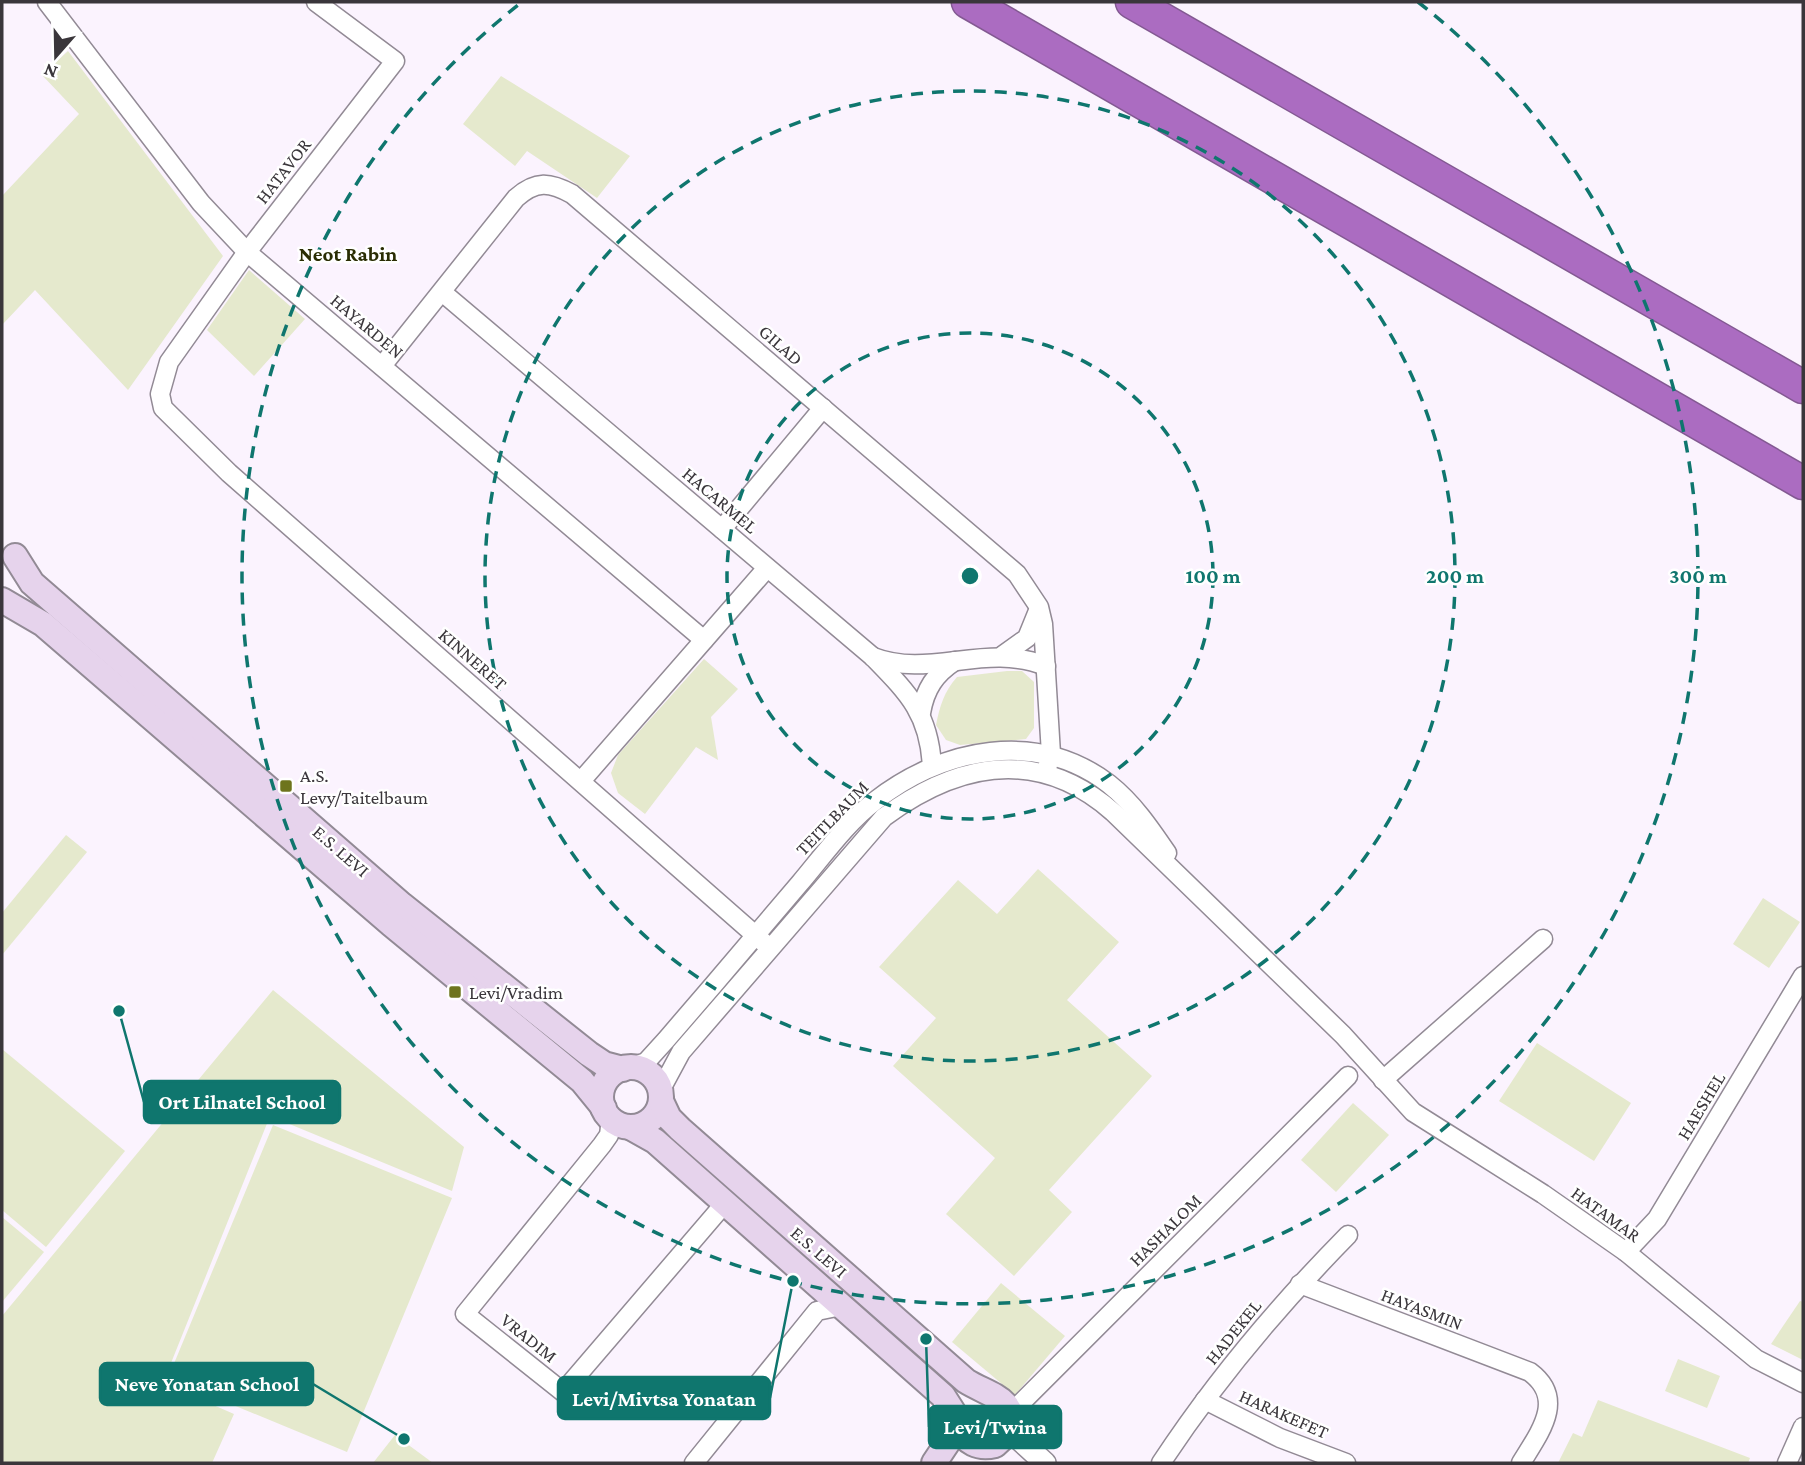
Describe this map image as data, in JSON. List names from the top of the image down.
{
  "streets": {
    "main road": ["E.S. LEVI"],
    "street": [
      "HATAVOR",
      "HAYARDEN",
      "GILAD",
      "HACARMEL",
      "KINNERET",
      "TEITLBAUM",
      "HAESHEL",
      "HATAMAR",
      "HASHALOM",
      "HAYASMIN",
      "HADEKEL",
      "VRADIM",
      "HARAKEFET"
    ]
  },
  "crossings": [
    ["HATAVOR", "HAYARDEN"],
    ["HATAVOR", "KINNERET"],
    ["HAYARDEN", "GILAD"],
    ["GILAD", "HACARMEL"],
    ["GILAD", "TEITLBAUM"],
    ["HACARMEL", "TEITLBAUM"],
    ["KINNERET", "TEITLBAUM"],
    ["TEITLBAUM", "E.S. LEVI"],
    ["TEITLBAUM", "HATAMAR"],
    ["TEITLBAUM", "VRADIM"],
    ["E.S. LEVI", "HASHALOM"],
    ["E.S. LEVI", "VRADIM"],
    ["HAESHEL", "HATAMAR"],
    ["HAYASMIN", "HADEKEL"],
    ["HADEKEL", "HARAKEFET"]
  ],
  "districts": ["Neot Rabin"],
  "places": {
    "transit": ["A.S. Levy/Taitelbaum", "Levi/Vradim"],
    "other": [
      "Ort Lilnatel School",
      "Levi/Mivtsa Yonatan",
      "Levi/Twina",
      "Neve Yonatan School"
    ]
  },
  "north": "bottom",
  "rings": ["100 m", "200 m", "300 m"]
}
